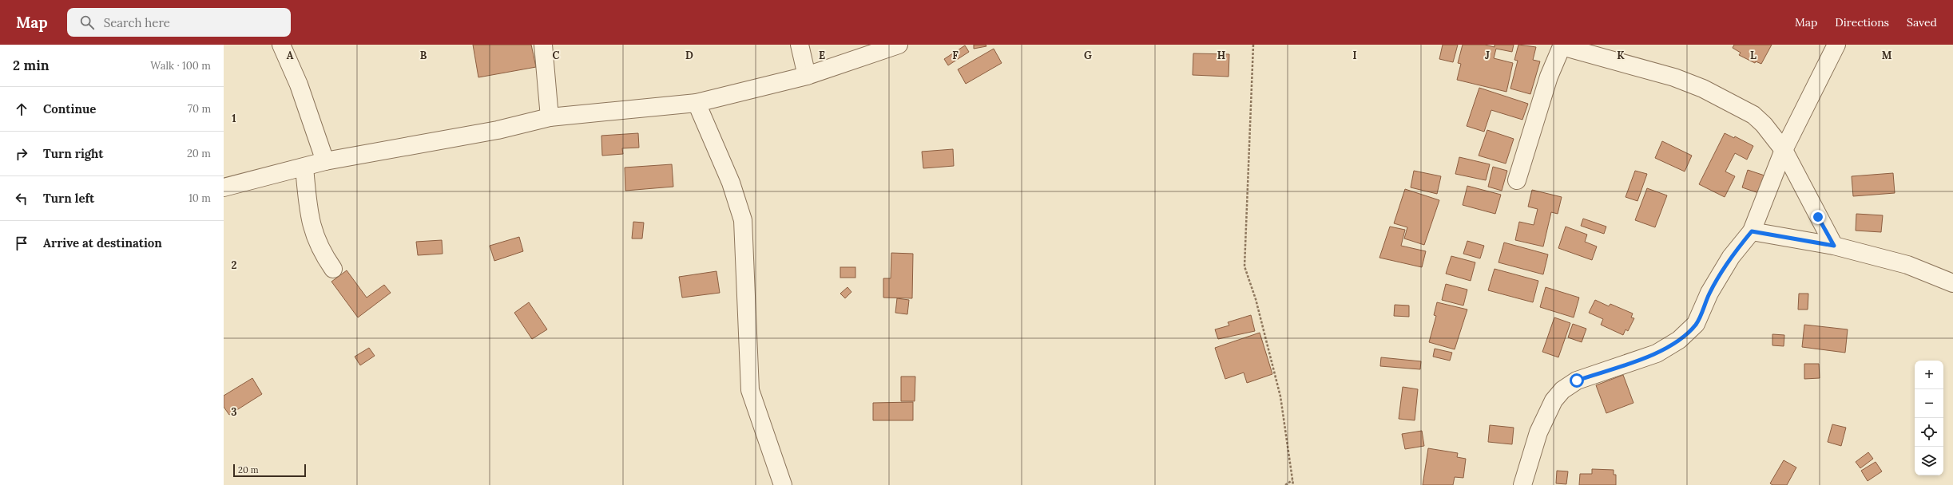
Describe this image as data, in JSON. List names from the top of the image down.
{
  "scale_bar": "20 m",
  "page": {
    "header": "Map",
    "search": "Search here",
    "nav": ["Map", "Directions", "Saved"],
    "heading": ["2 min", "Walk · 100 m"],
    "list": [
      ["Continue", "70 m"],
      ["Turn right", "20 m"],
      ["Turn left", "10 m"],
      "Arrive at destination"
    ],
    "map_buttons": ["+", "−"],
    "scale": "20 m"
  },
  "grid": {
    "columns": [
      "A",
      "B",
      "C",
      "D",
      "E",
      "F",
      "G",
      "H",
      "I",
      "J",
      "K",
      "L",
      "M"
    ],
    "rows": ["1", "2", "3"]
  }
}
